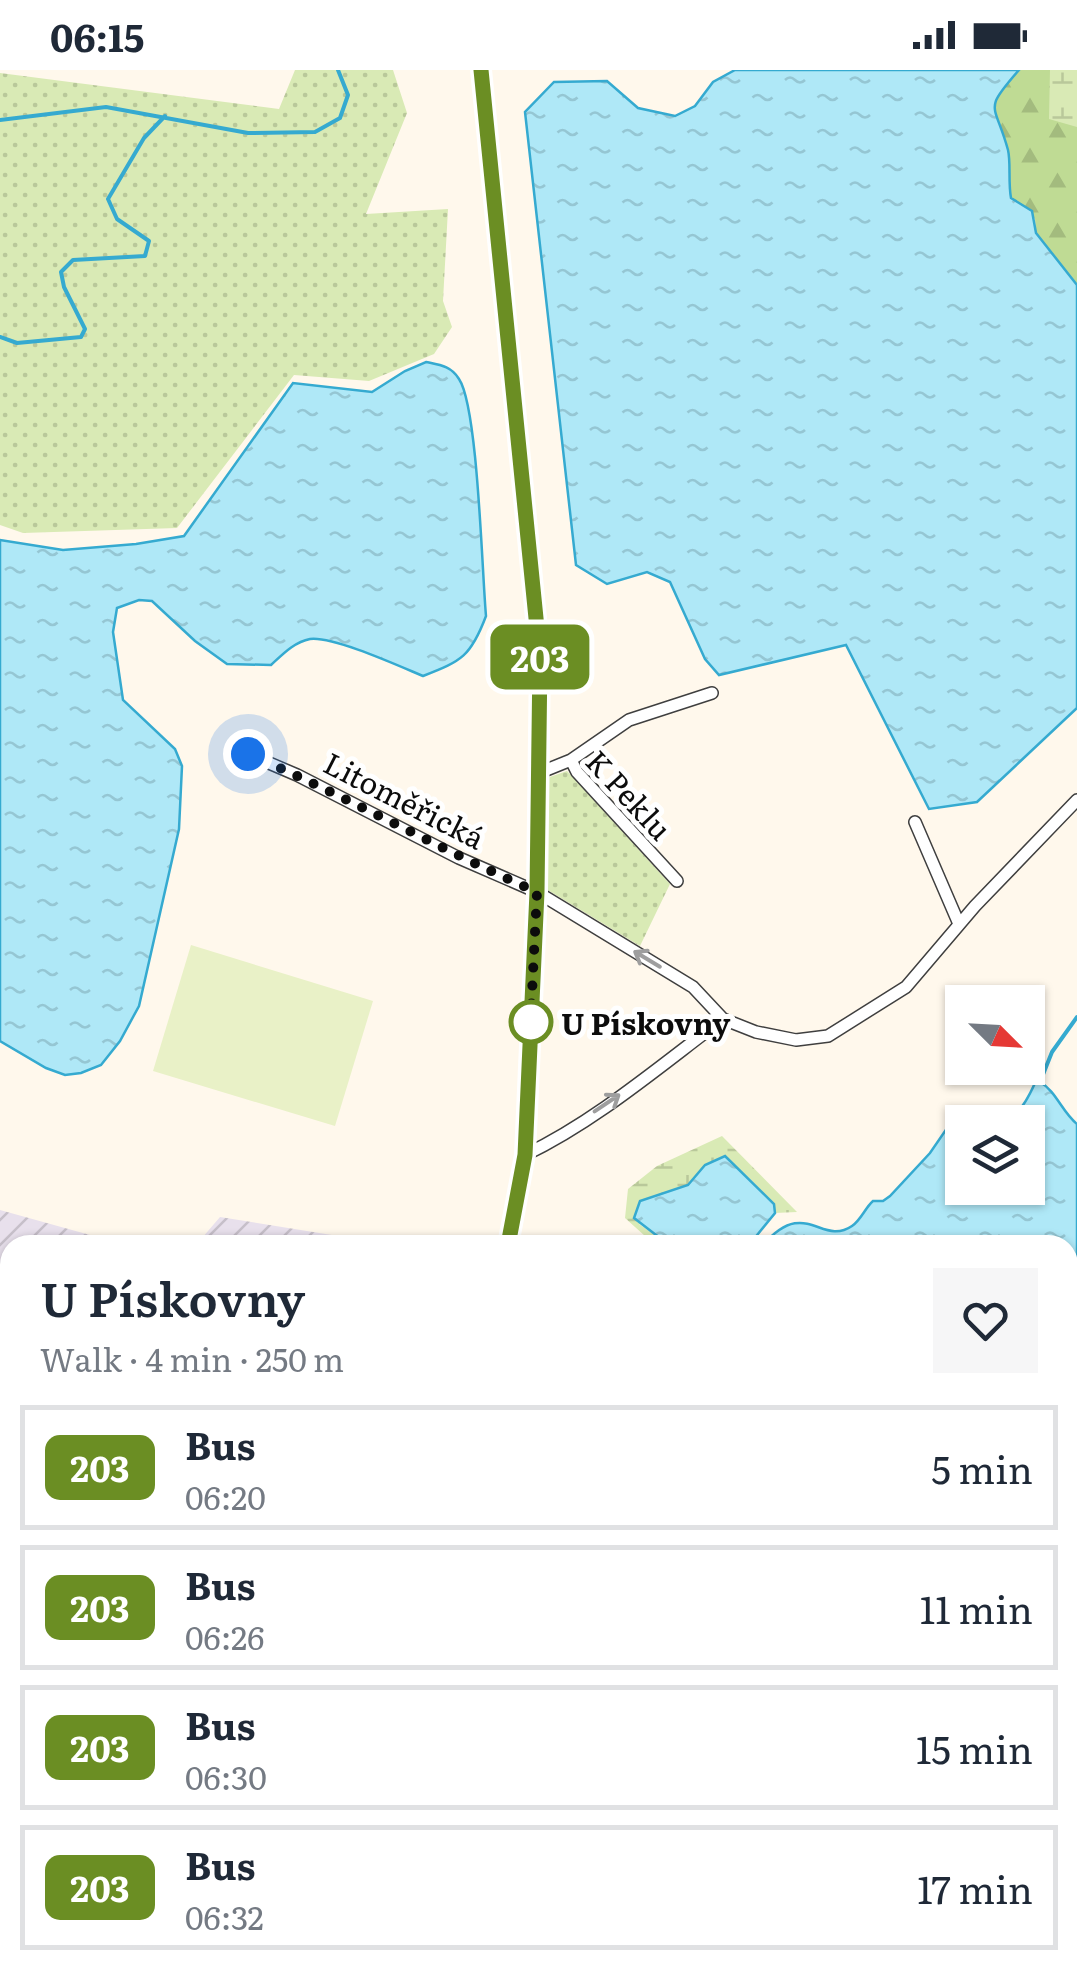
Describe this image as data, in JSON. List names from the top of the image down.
{
  "streets": {
    "street": ["K Peklu", "Litoměřická"]
  },
  "one_way": ["Litoměřická"],
  "places": ["U Pískovny"],
  "lines": ["bus line 203"],
  "north": "bottom right",
  "page": {
    "status": "06:15",
    "on_map": "203",
    "heading": ["U Pískovny", "Walk · 4 min · 250 m"],
    "list": [
      {
        "mark": "203",
        "name": "Bus",
        "note": "06:20",
        "value": "5 min"
      },
      {
        "mark": "203",
        "name": "Bus",
        "note": "06:26",
        "value": "11 min"
      },
      {
        "mark": "203",
        "name": "Bus",
        "note": "06:30",
        "value": "15 min"
      },
      {
        "mark": "203",
        "name": "Bus",
        "note": "06:32",
        "value": "17 min"
      }
    ]
  }
}
